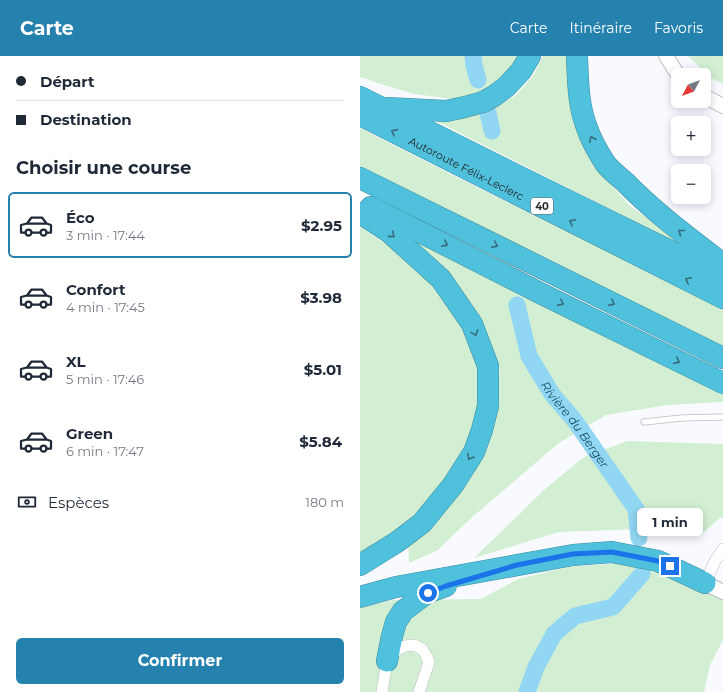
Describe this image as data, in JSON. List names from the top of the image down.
{
  "streets": {
    "highway": ["Autoroute Félix-Leclerc", "40"]
  },
  "water": ["Rivière du Berger"],
  "north": "bottom left",
  "page": {
    "header": "Carte",
    "nav": ["Carte", "Itinéraire", "Favoris"],
    "banner": ["Départ", "Destination"],
    "map_buttons": ["+", "−"],
    "heading": "Choisir une course",
    "list": [
      {
        "name": "Éco",
        "note": "3 min · 17:44",
        "value": "$2.95"
      },
      {
        "name": "Confort",
        "note": "4 min · 17:45",
        "value": "$3.98"
      },
      {
        "name": "XL",
        "note": "5 min · 17:46",
        "value": "$5.01"
      },
      {
        "name": "Green",
        "note": "6 min · 17:47",
        "value": "$5.84"
      }
    ],
    "pay": ["Espèces", "180 m"],
    "bubble": "1 min",
    "buttons": "Confirmer"
  }
}
